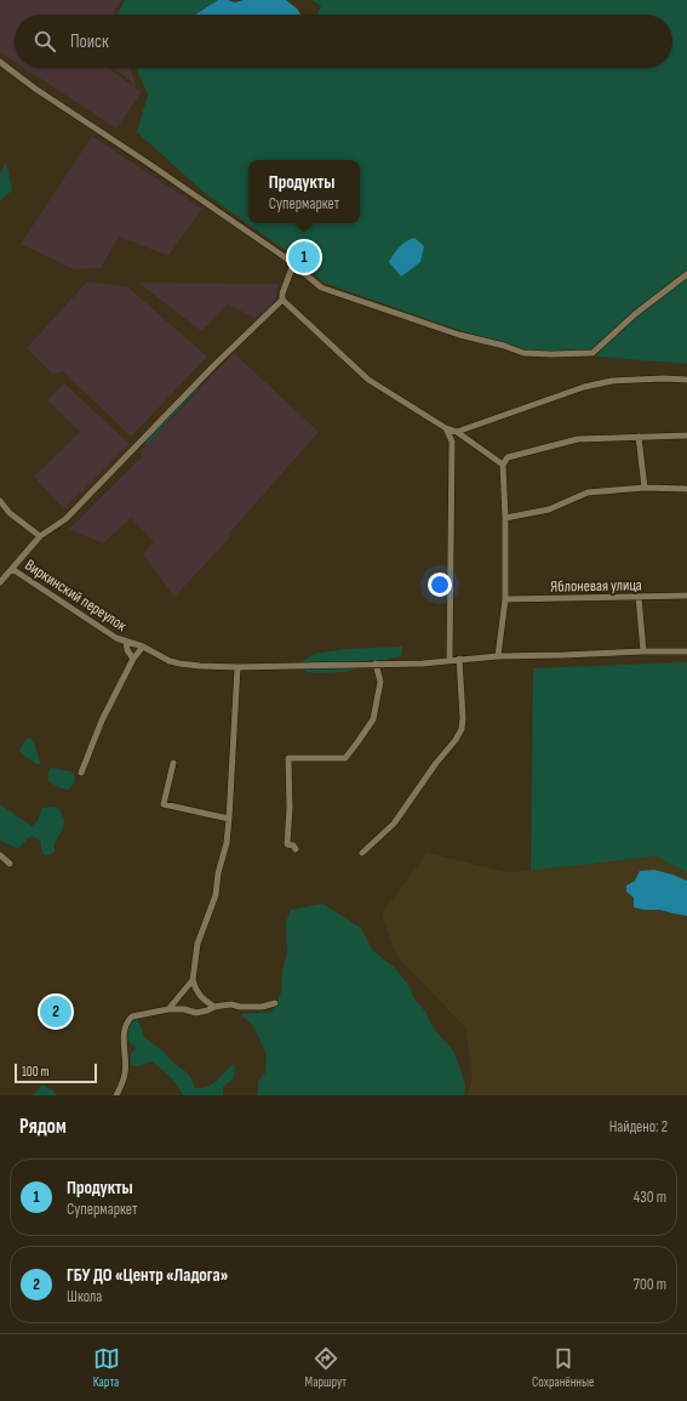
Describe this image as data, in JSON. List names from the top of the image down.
{
  "streets": {
    "street": ["Яблоневая улица", "Виркинский переулок"]
  },
  "scale_bar": "100 m",
  "page": {
    "search": "Поиск",
    "popup": ["Продукты", "Супермаркет"],
    "pins": ["1", "2"],
    "scale": "100 m",
    "heading": ["Рядом", "Найдено: 2"],
    "list": [
      {
        "mark": "1",
        "name": "Продукты",
        "note": "Супермаркет",
        "value": "430 m"
      },
      {
        "mark": "2",
        "name": "ГБУ ДО «Центр «Ладога»",
        "note": "Школа",
        "value": "700 m"
      }
    ],
    "nav": ["Карта", "Маршрут", "Сохранённые"]
  }
}
